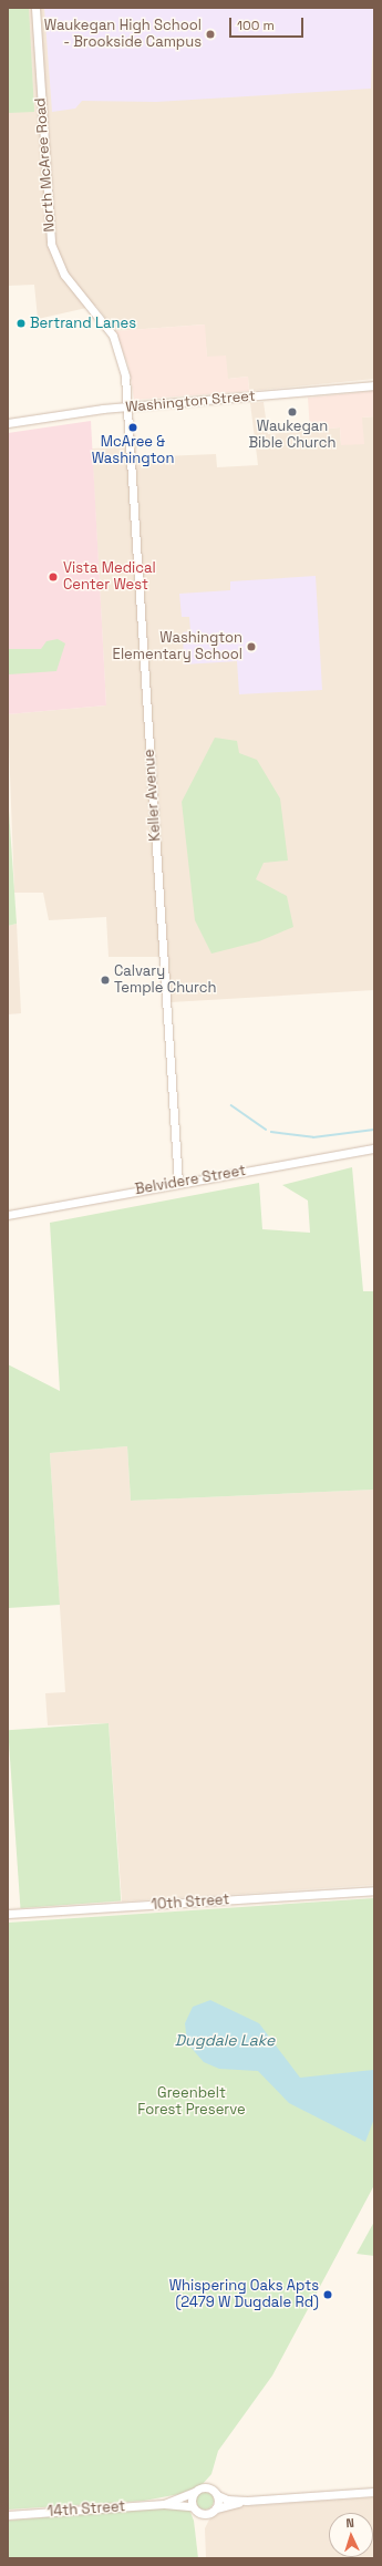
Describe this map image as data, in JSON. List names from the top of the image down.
{
  "streets": {
    "street": [
      "North McAree Road",
      "Washington Street",
      "Keller Avenue",
      "Belvidere Street",
      "10th Street",
      "14th Street"
    ]
  },
  "crossings": [
    ["North McAree Road", "Washington Street"],
    ["North McAree Road", "Keller Avenue"],
    ["Washington Street", "Keller Avenue"],
    ["Keller Avenue", "Belvidere Street"]
  ],
  "water": ["Dugdale Lake"],
  "parks": ["Greenbelt Forest Preserve"],
  "places": [
    "Waukegan High School - Brookside Campus",
    "Bertrand Lanes",
    "Waukegan Bible Church",
    "McAree & Washington",
    "Vista Medical Center West",
    "Washington Elementary School",
    "Calvary Temple Church",
    "Whispering Oaks Apts (2479 W Dugdale Rd)"
  ],
  "scale_bar": "100 m",
  "north": "top"
}
